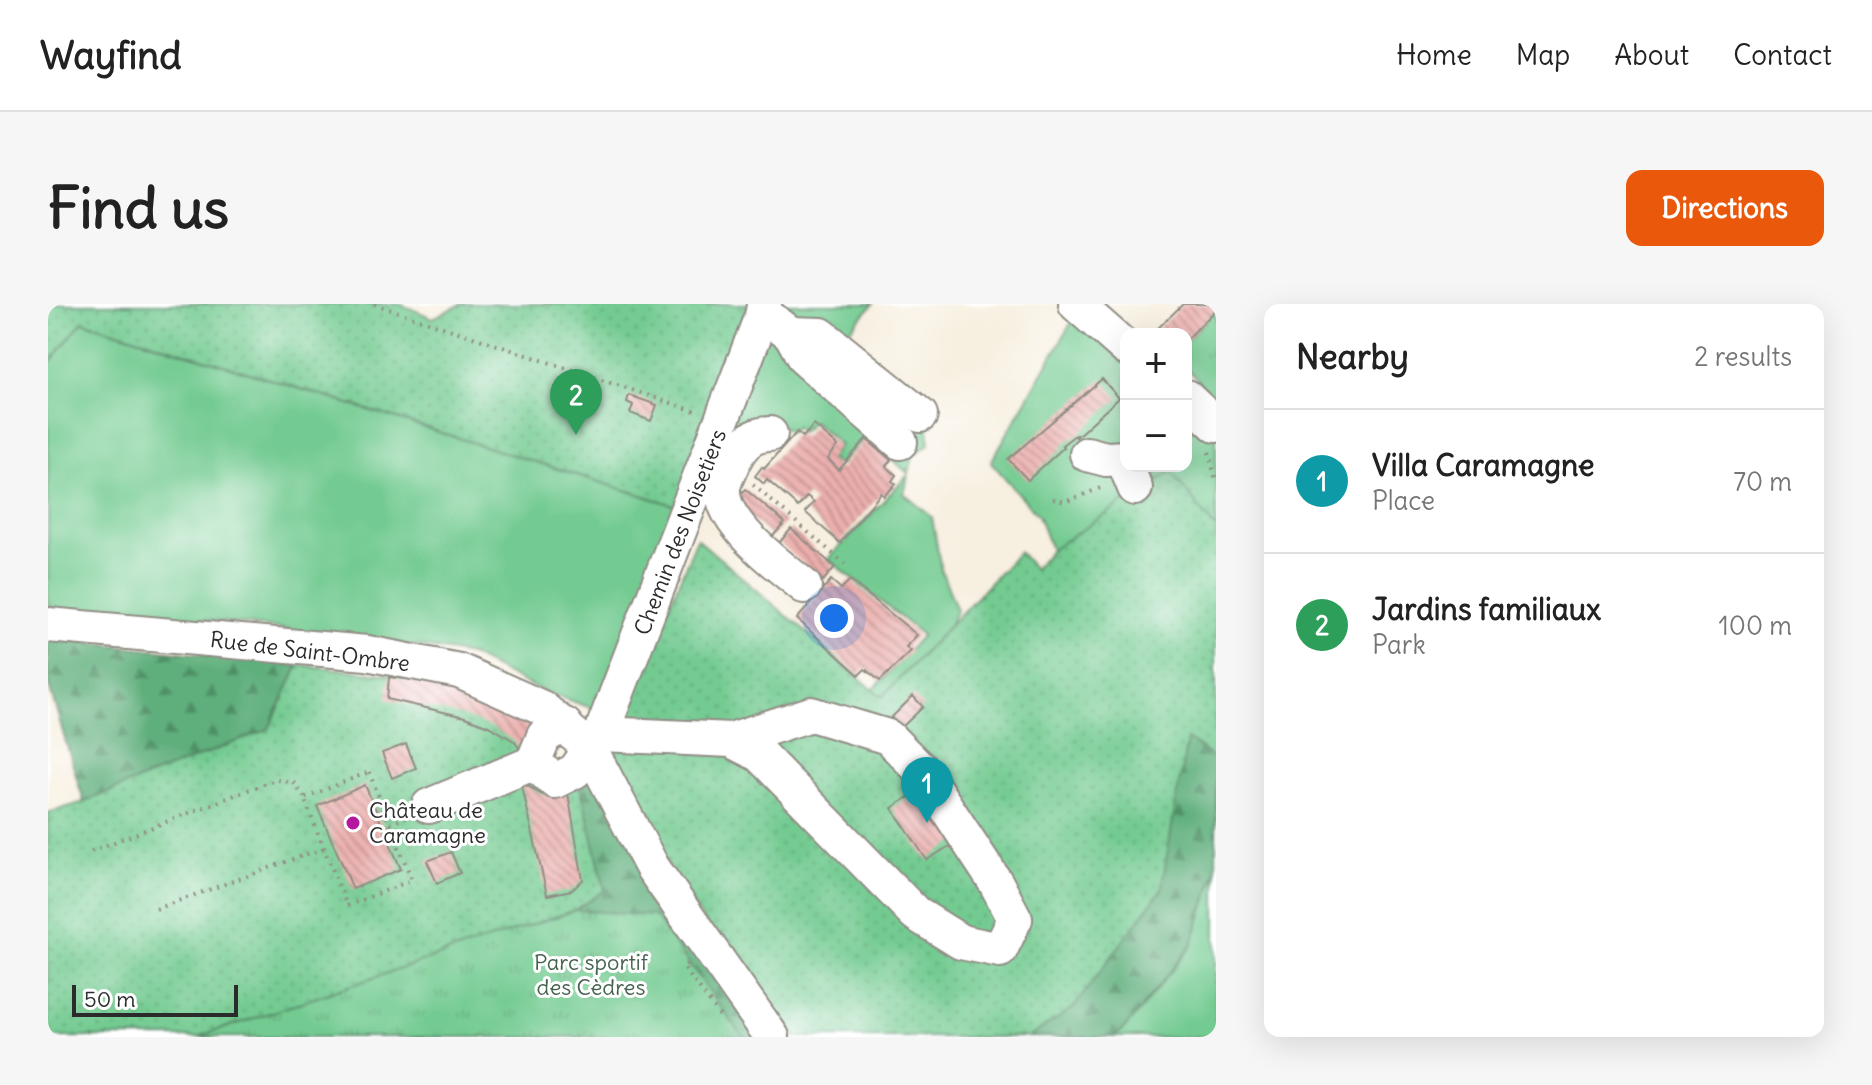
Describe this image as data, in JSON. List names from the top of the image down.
{
  "streets": {
    "street": ["Chemin des Noisetiers", "Rue de Saint-Ombre"]
  },
  "crossings": [
    ["Chemin des Noisetiers", "Rue de Saint-Ombre"]
  ],
  "parks": ["Parc sportif des Cèdres"],
  "places": ["Château de Caramagne"],
  "scale_bar": "50 m",
  "page": {
    "header": "Wayfind",
    "nav": [
      "Home",
      "Map",
      "About",
      "Contact"
    ],
    "buttons": "Directions",
    "title": "Find us",
    "heading": ["Nearby", "2 results"],
    "map_buttons": ["+", "−"],
    "pins": ["2", "1"],
    "list": [
      {
        "mark": "1",
        "name": "Villa Caramagne",
        "note": "Place",
        "value": "70 m"
      },
      {
        "mark": "2",
        "name": "Jardins familiaux",
        "note": "Park",
        "value": "100 m"
      }
    ],
    "scale": "50 m"
  }
}
